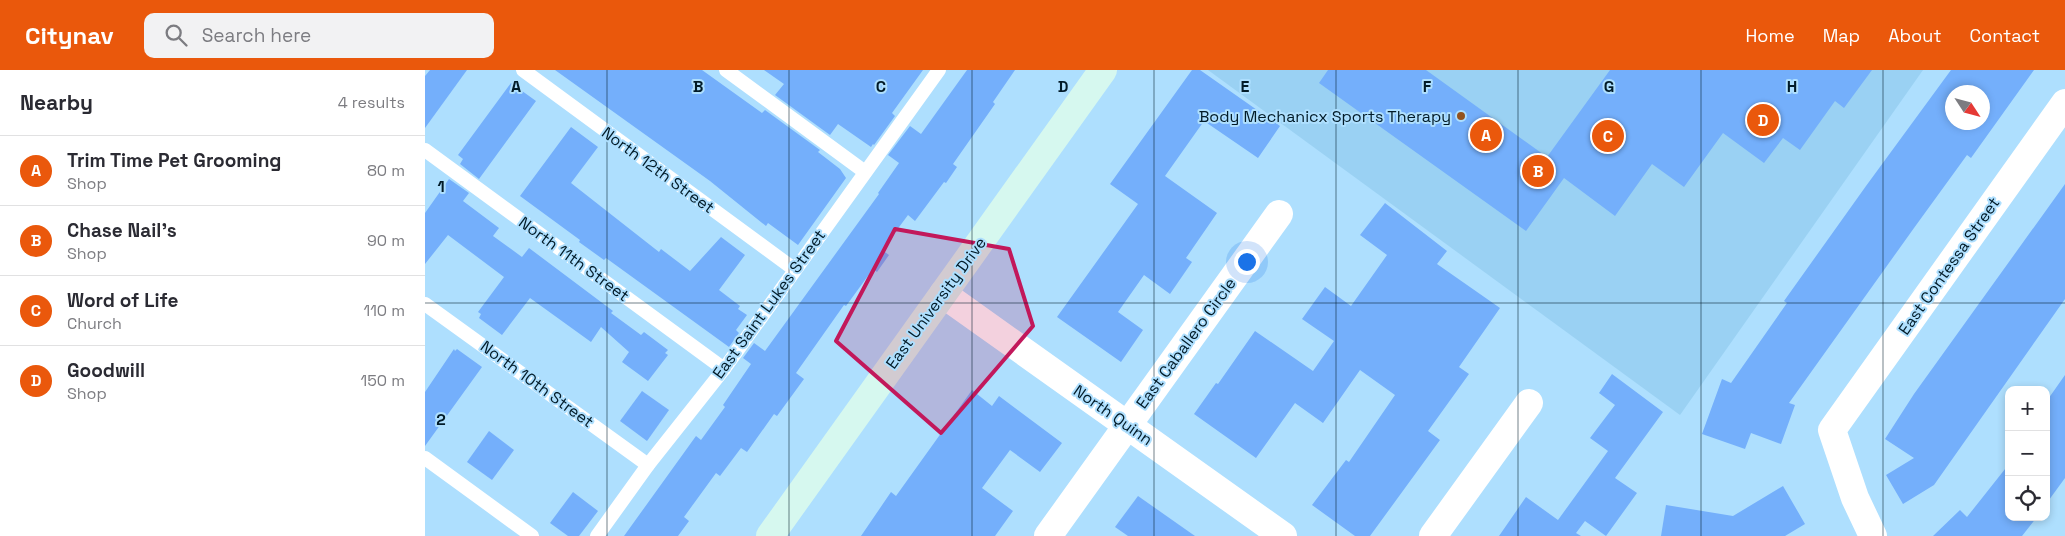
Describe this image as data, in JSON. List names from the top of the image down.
{
  "streets": {
    "main road": ["East University Drive"],
    "street": ["East Contessa Street", "East Caballero Circle", "North Quinn"],
    "lane": [
      "North 12th Street",
      "North 11th Street",
      "East Saint Lukes Street",
      "North 10th Street"
    ]
  },
  "crossings": [
    ["North 12th Street", "East Saint Lukes Street"],
    ["North 11th Street", "East Saint Lukes Street"],
    ["East University Drive", "North Quinn"],
    ["East Saint Lukes Street", "North 10th Street"],
    ["East Caballero Circle", "North Quinn"]
  ],
  "places": ["Body Mechanicx Sports Therapy"],
  "north": "bottom right",
  "page": {
    "header": "Citynav",
    "search": "Search here",
    "nav": [
      "Home",
      "Map",
      "About",
      "Contact"
    ],
    "heading": ["Nearby", "4 results"],
    "pins": [
      "D",
      "A",
      "C",
      "B"
    ],
    "list": [
      {
        "mark": "A",
        "name": "Trim Time Pet Grooming",
        "note": "Shop",
        "value": "80 m"
      },
      {
        "mark": "B",
        "name": "Chase Nail's",
        "note": "Shop",
        "value": "90 m"
      },
      {
        "mark": "C",
        "name": "Word of Life",
        "note": "Church",
        "value": "110 m"
      },
      {
        "mark": "D",
        "name": "Goodwill",
        "note": "Shop",
        "value": "150 m"
      }
    ],
    "map_buttons": ["+", "−"]
  },
  "grid": {
    "columns": [
      "A",
      "B",
      "C",
      "D",
      "E",
      "F",
      "G",
      "H"
    ],
    "rows": ["1", "2"]
  }
}
